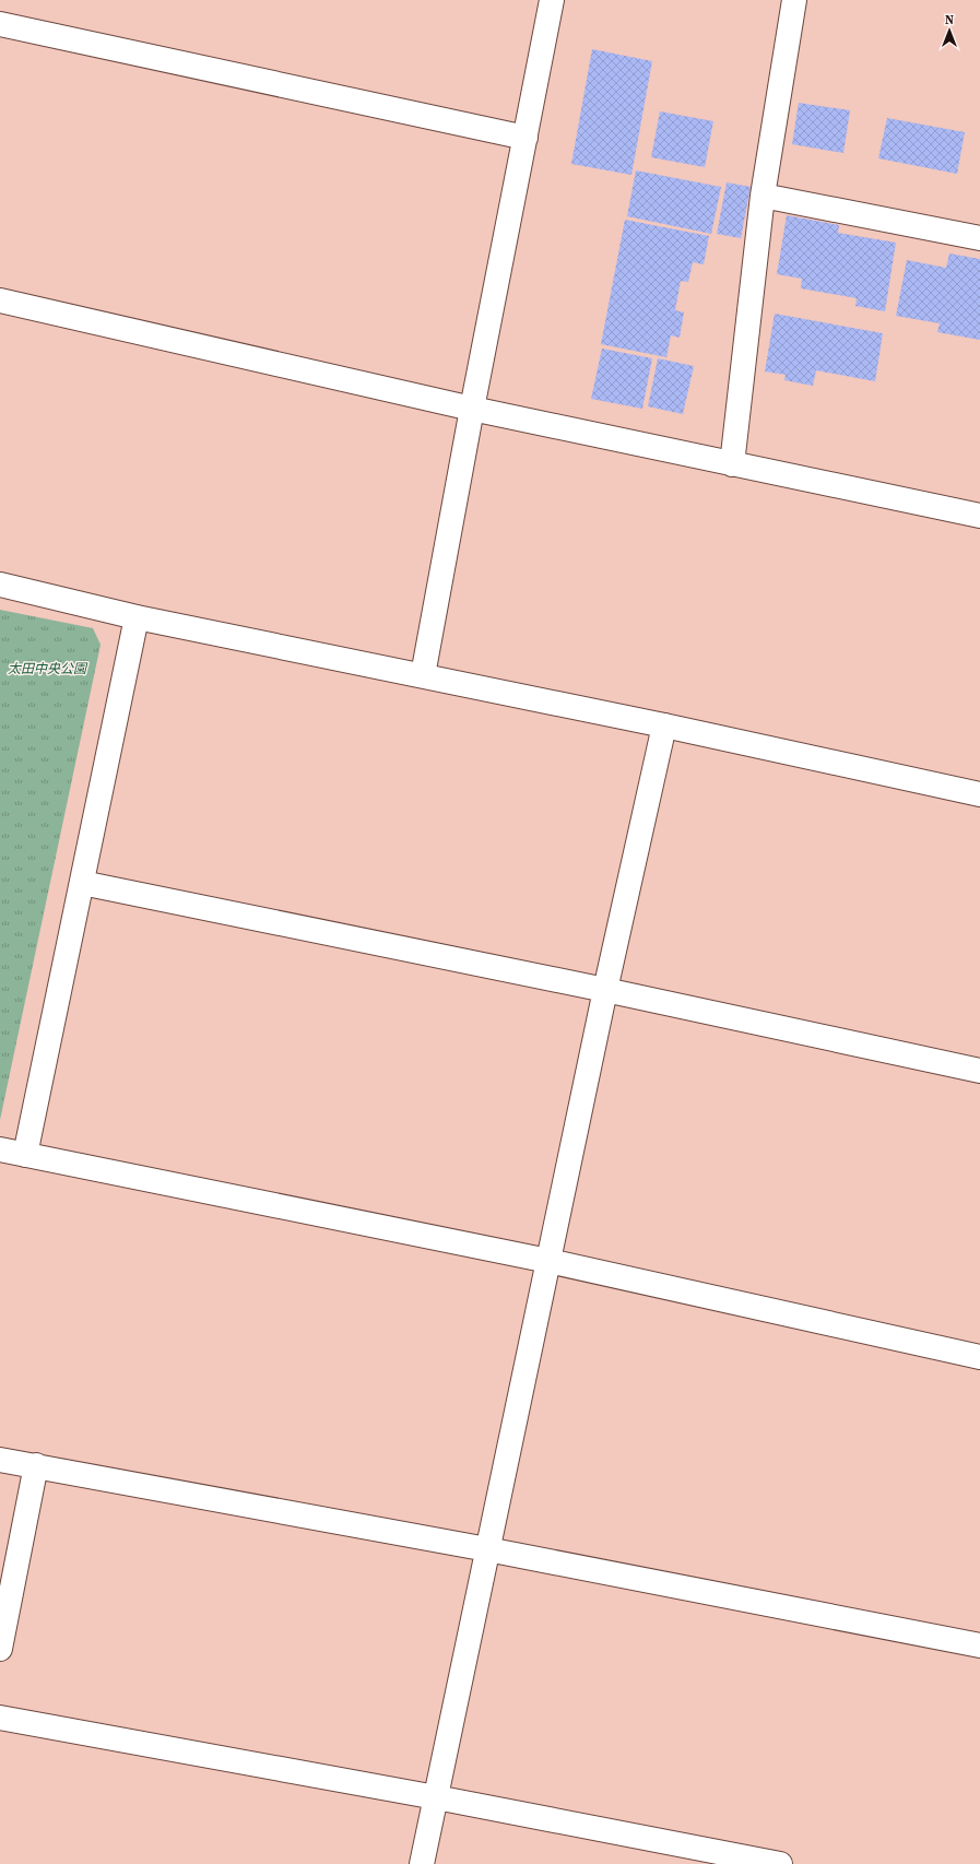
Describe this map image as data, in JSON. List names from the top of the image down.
{
  "parks": ["太田中央公園"],
  "north": "top"
}
